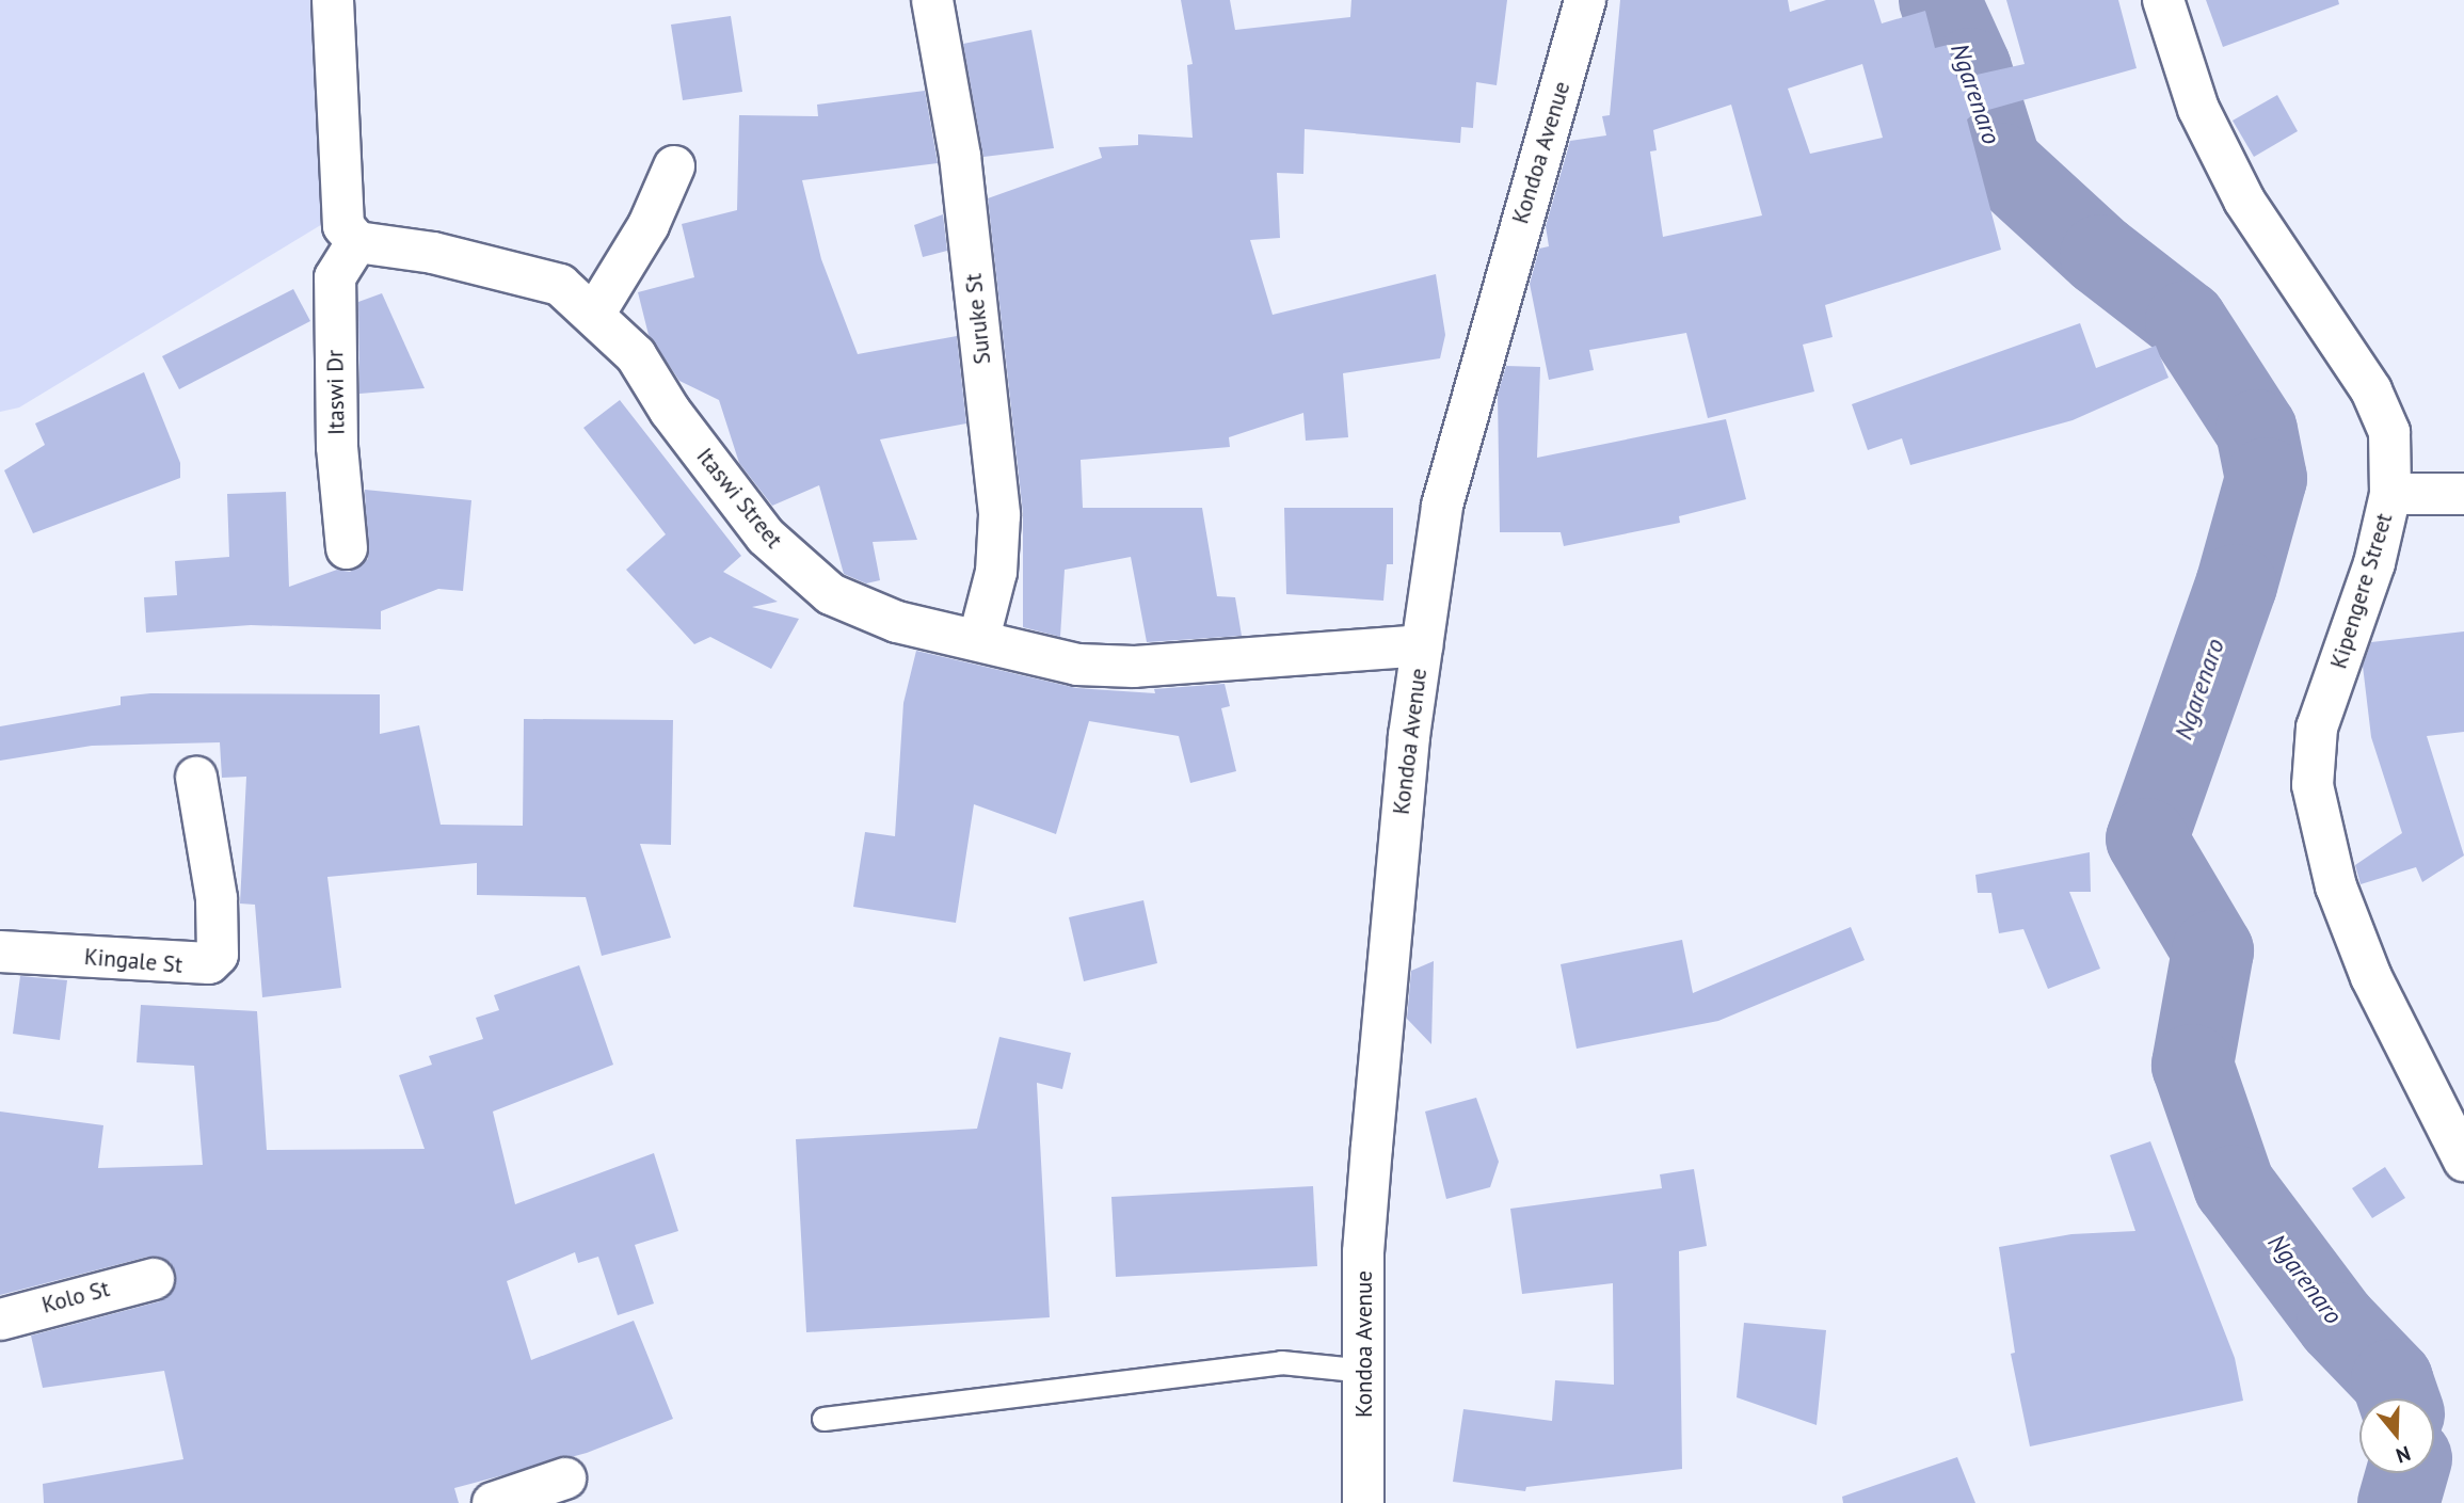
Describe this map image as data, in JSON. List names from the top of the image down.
{
  "streets": {
    "street": [
      "Kondoa Avenue",
      "Suruke St",
      "Itaswi Dr",
      "Itaswi Street",
      "Kipengere Street",
      "Kingale St",
      "Kolo St"
    ]
  },
  "crossings": [
    ["Kondoa Avenue", "Itaswi Street"],
    ["Suruke St", "Itaswi Street"],
    ["Itaswi Dr", "Itaswi Street"]
  ],
  "water": ["Ngarenaro"],
  "north": "bottom"
}
